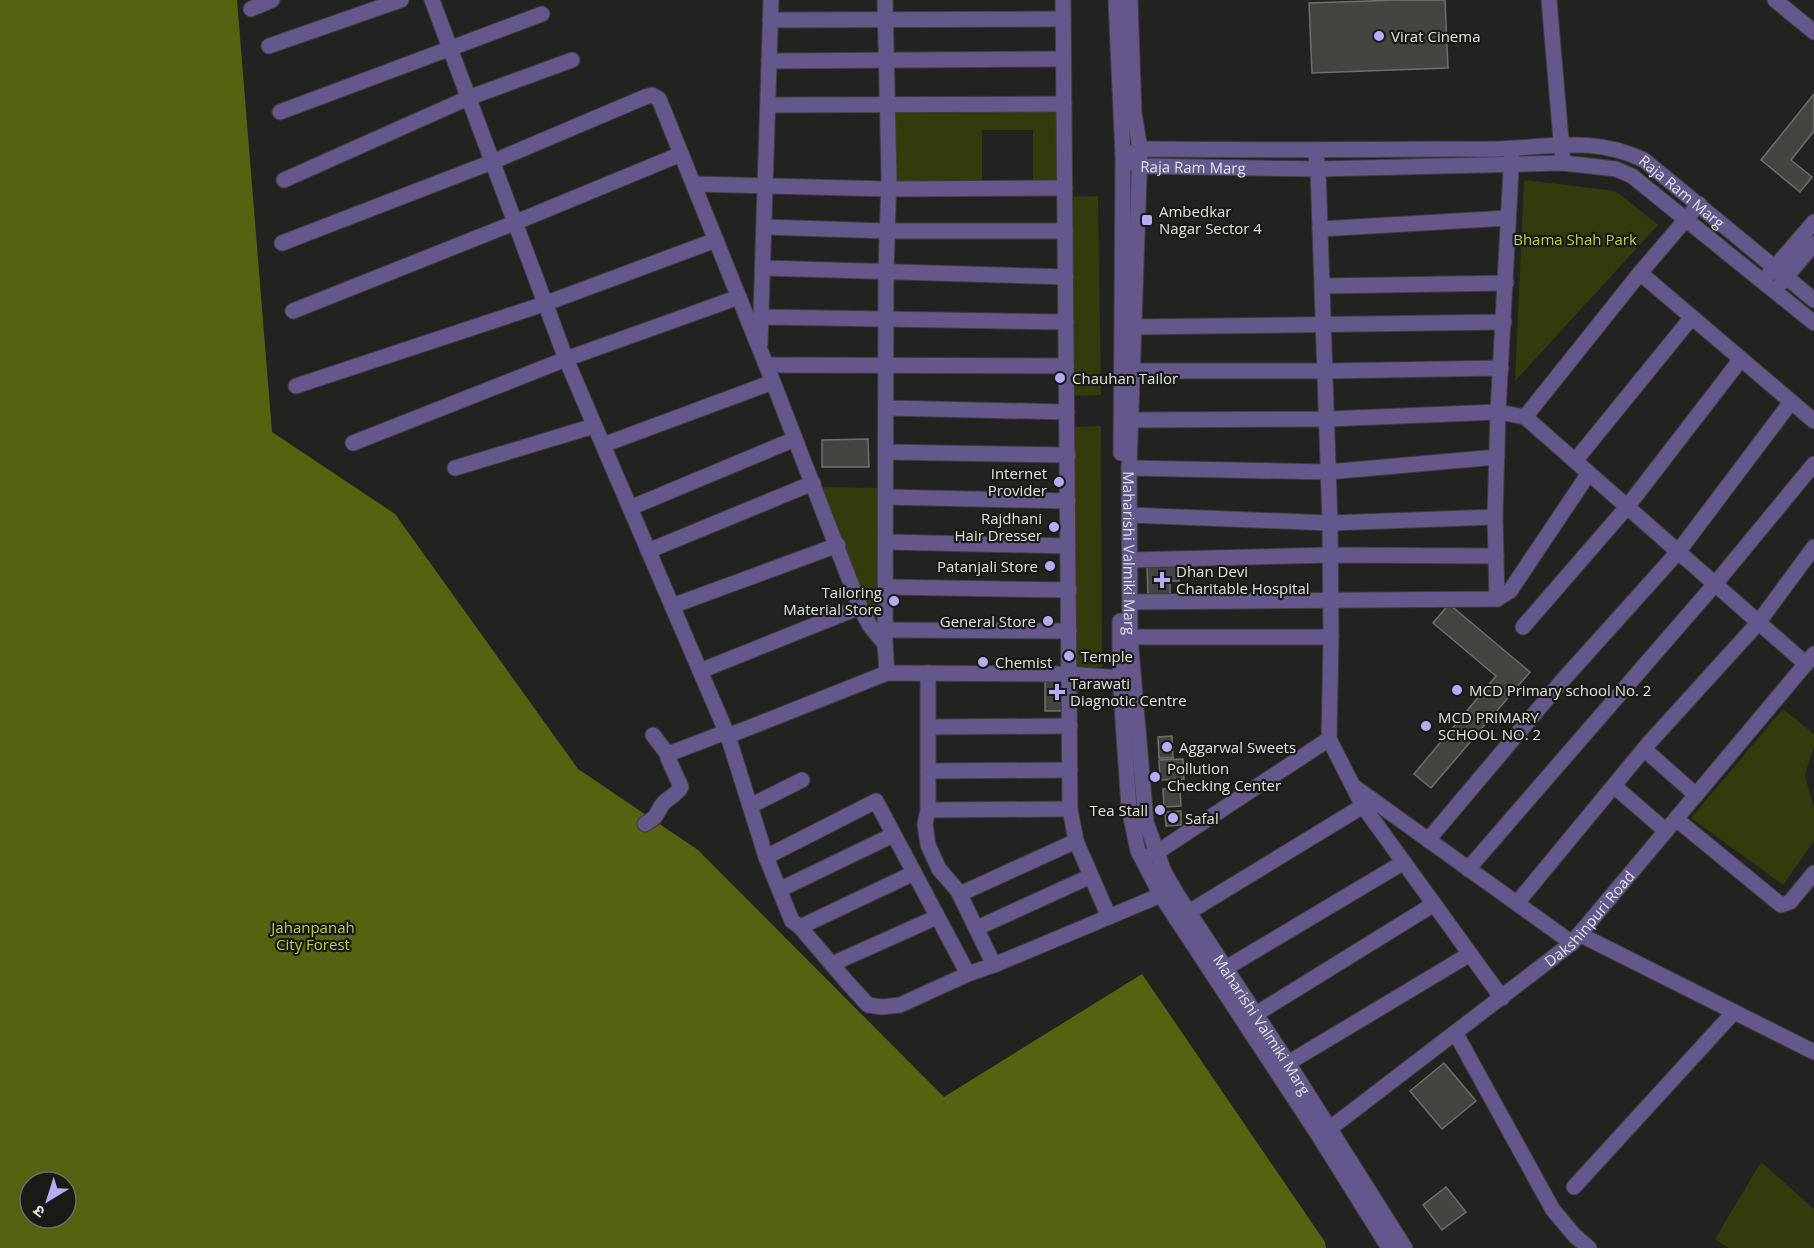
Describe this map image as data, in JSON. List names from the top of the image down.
{
  "streets": {
    "street": ["Raja Ram Marg", "Maharishi Valmiki Marg", "Dakshinpuri Road"]
  },
  "crossings": [
    ["Raja Ram Marg", "Maharishi Valmiki Marg"],
    ["Maharishi Valmiki Marg", "Dakshinpuri Road"]
  ],
  "parks": ["Bhama Shah Park", "Jahanpanah City Forest"],
  "places": {
    "other": [
      "Virat Cinema",
      "Chauhan Tailor",
      "Internet Provider",
      "Rajdhani Hair Dresser",
      "Patanjali Store",
      "Tailoring Material Store",
      "General Store",
      "Temple",
      "Chemist",
      "MCD Primary school No. 2",
      "MCD PRIMARY SCHOOL NO. 2",
      "Aggarwal Sweets",
      "Pollution Checking Center",
      "Tea Stall",
      "Safal"
    ],
    "transit": ["Ambedkar Nagar Sector 4"],
    "health": ["Dhan Devi Charitable Hospital", "Tarawati Diagnotic Centre"]
  },
  "north": "bottom left"
}
